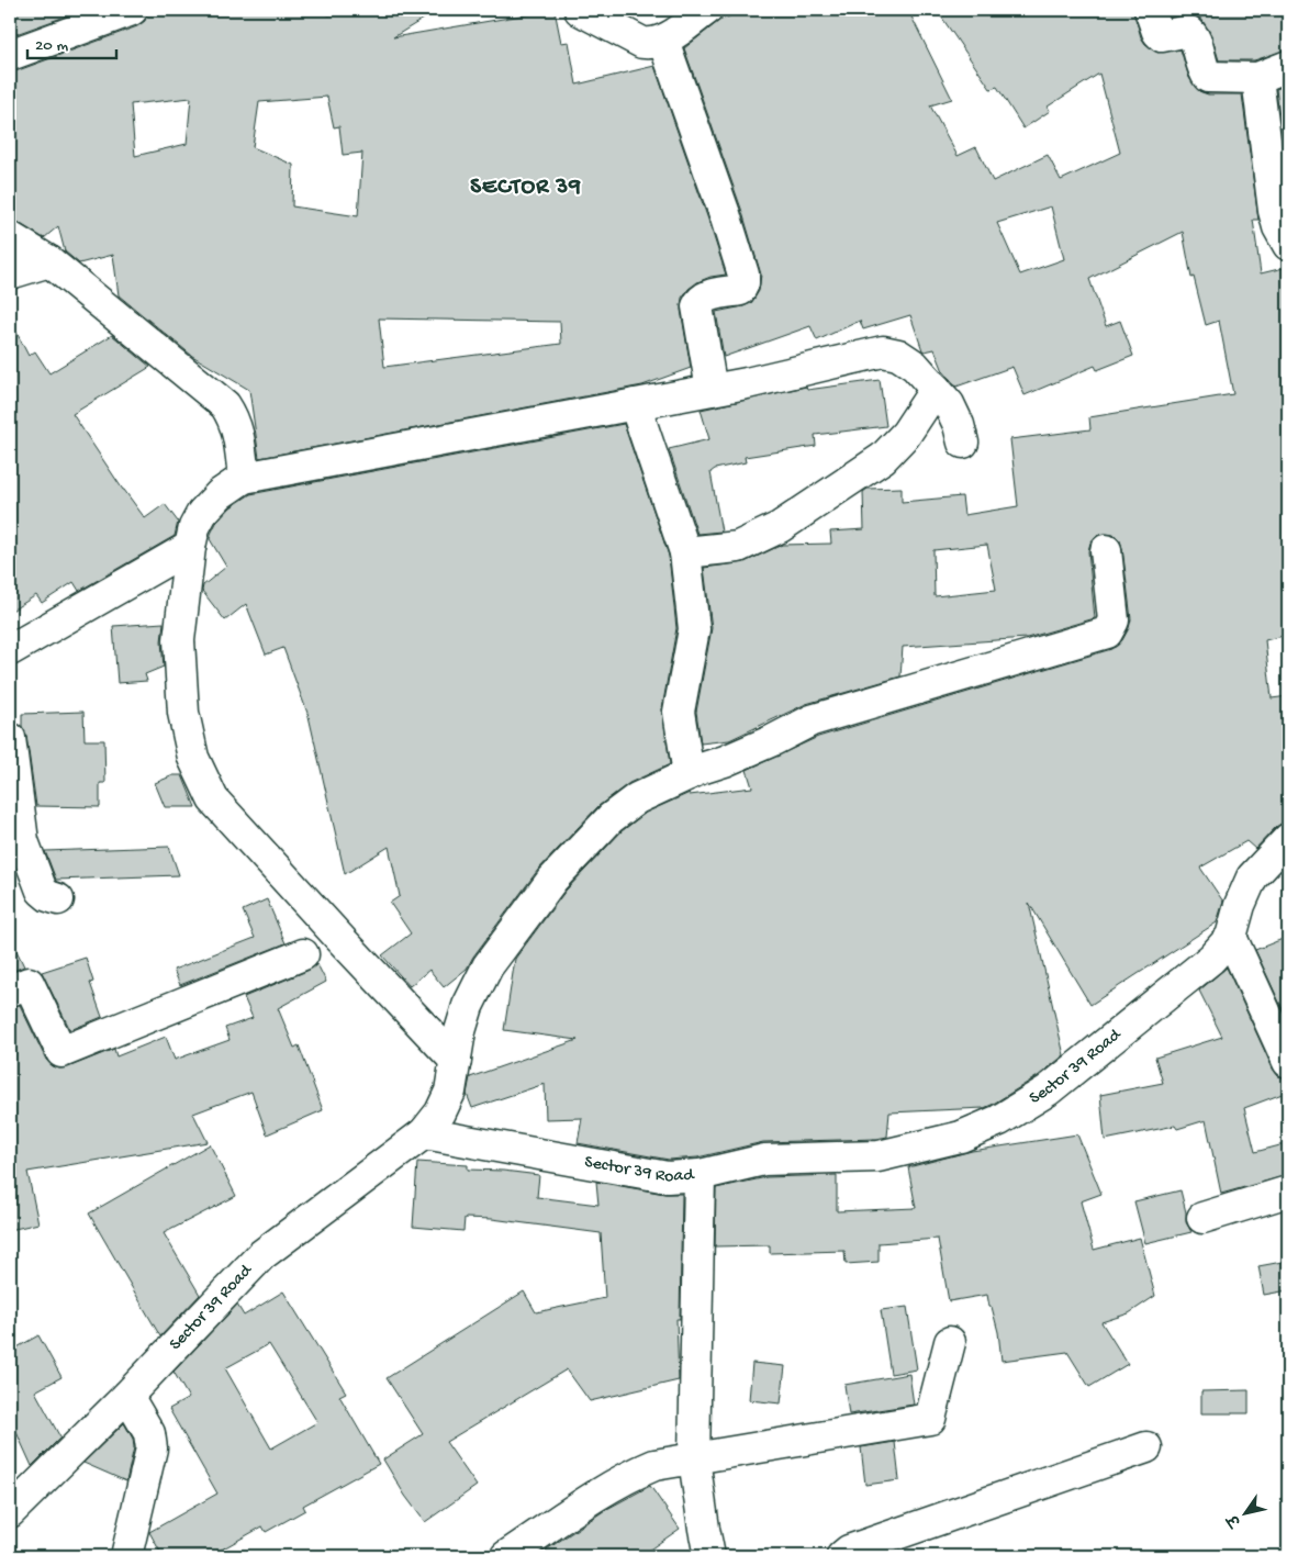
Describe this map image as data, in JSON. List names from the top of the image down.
{
  "streets": {
    "street": ["Sector 39 Road"]
  },
  "districts": ["SECTOR 39"],
  "scale_bar": "20 m",
  "north": "bottom left"
}
